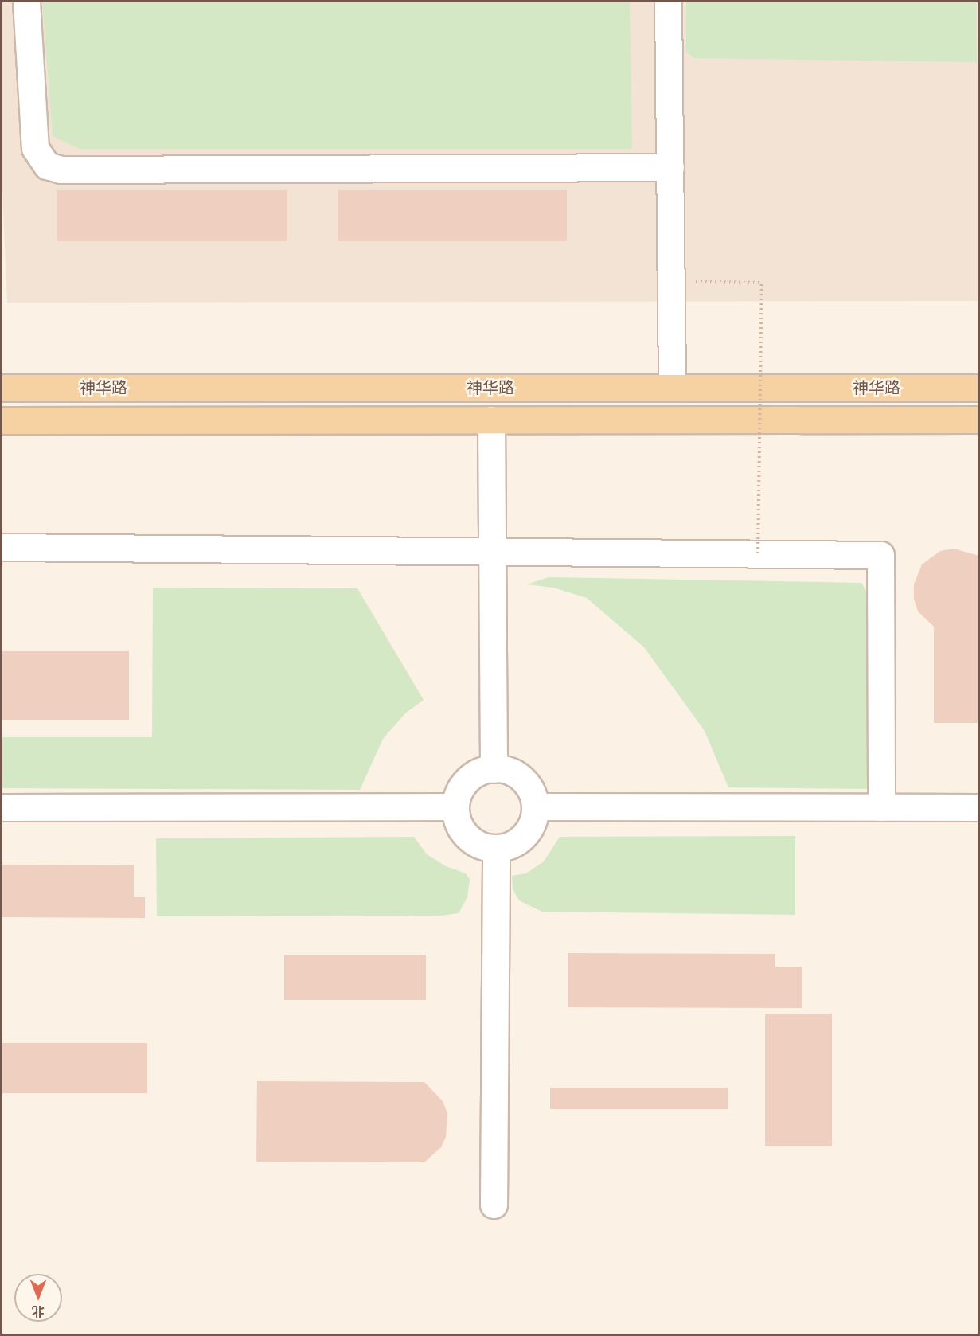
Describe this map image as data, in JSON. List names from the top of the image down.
{
  "streets": {
    "main road": ["神华路"]
  },
  "north": "bottom"
}
